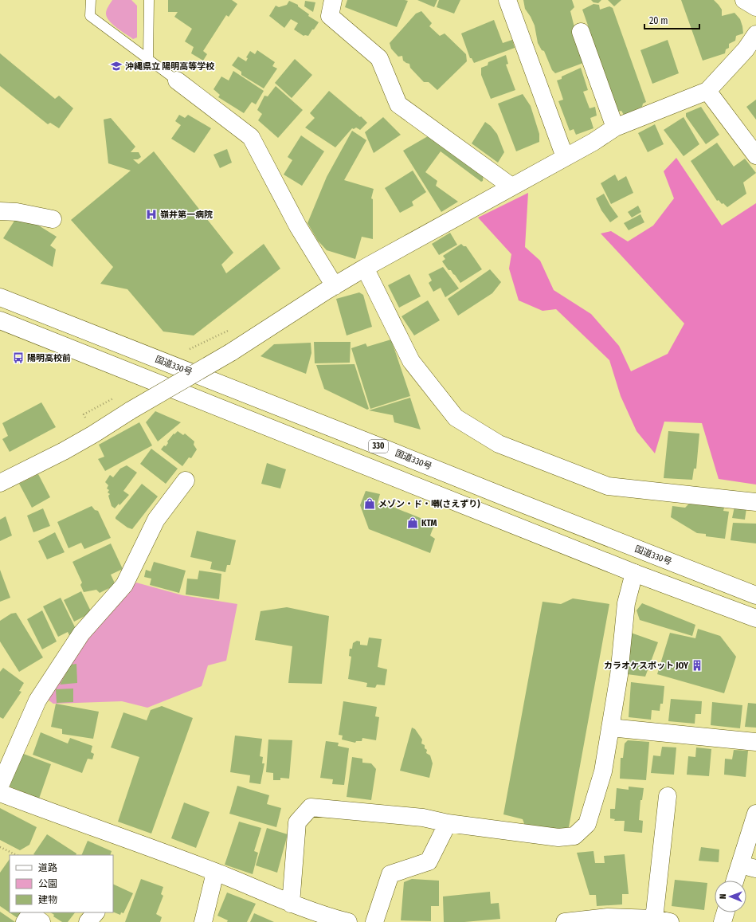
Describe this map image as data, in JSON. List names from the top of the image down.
{
  "streets": {
    "main road": ["国道330号", "330"]
  },
  "places": {
    "school or university": ["沖縄県立 陽明高等学校"],
    "hospital": ["嶺井第一病院"],
    "bus stop": ["陽明高校前"],
    "shop": ["メゾン・ド・囀(さえずり)", "KTM"],
    "building": ["カラオケスポット JOY"]
  },
  "legend": ["道路", "公園", "建物"],
  "scale_bar": "20 m",
  "north": "left"
}
